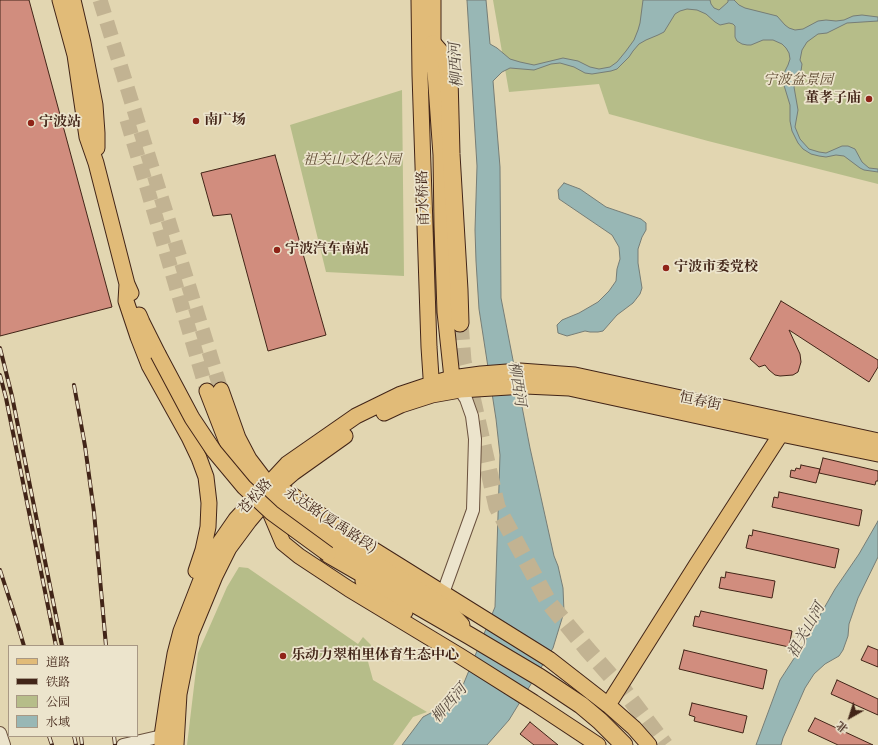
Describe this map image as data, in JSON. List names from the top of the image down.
{
  "streets": {
    "main road": [
      "甬水桥路",
      "恒春街",
      "苍松路",
      "永达路(夏禹路段)"
    ]
  },
  "crossings": [
    ["甬水桥路", "苍松路"],
    ["恒春街", "苍松路"],
    ["苍松路", "永达路(夏禹路段)"]
  ],
  "water": ["柳西河", "祖关山河"],
  "parks": ["宁波盆景园", "祖关山文化公园"],
  "places": [
    "董孝子庙",
    "南广场",
    "宁波站",
    "宁波汽车南站",
    "宁波市委党校",
    "乐动力翠柏里体育生态中心"
  ],
  "legend": [
    "道路",
    "铁路",
    "公园",
    "水域"
  ],
  "north": "bottom left"
}
